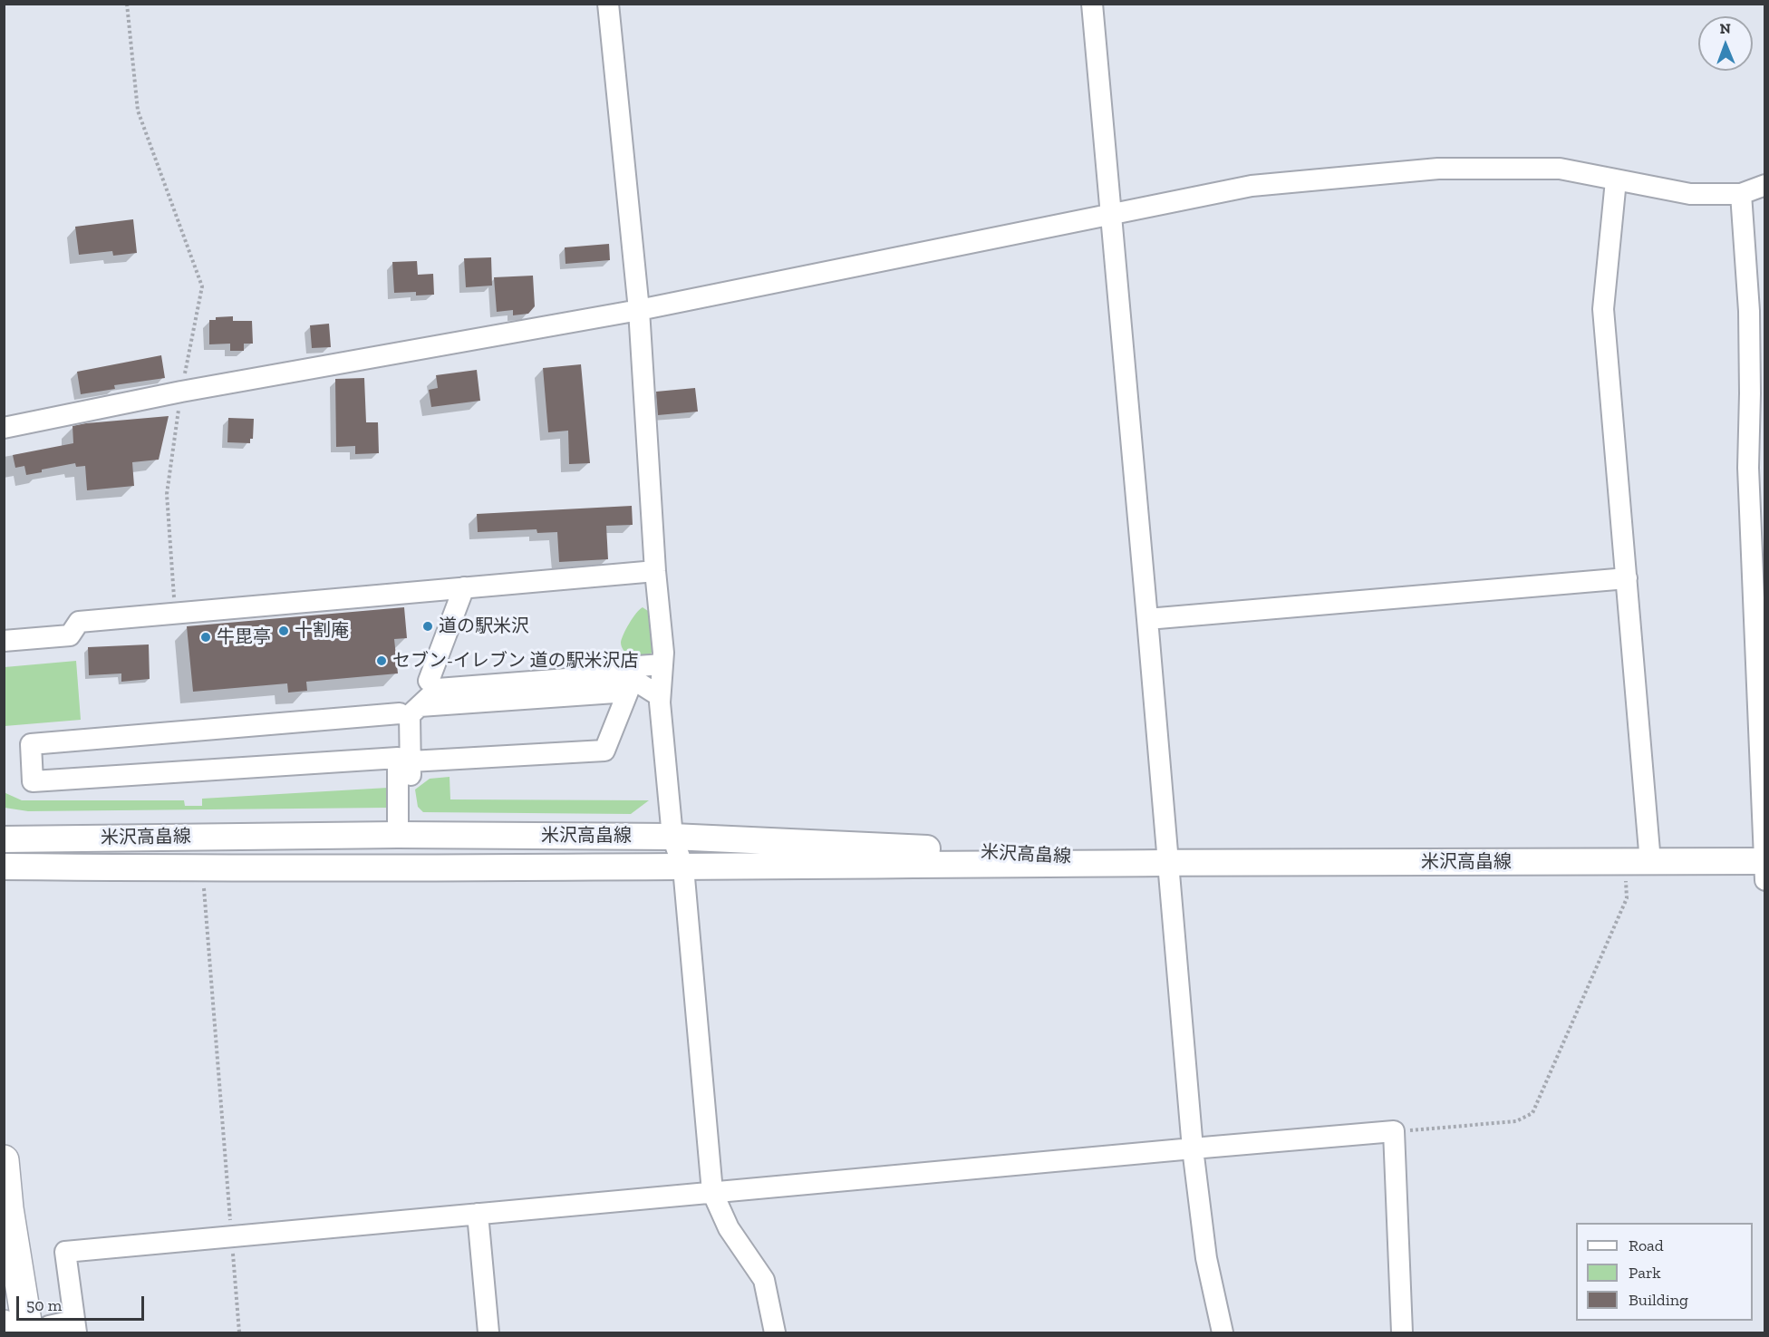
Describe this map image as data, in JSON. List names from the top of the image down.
{
  "streets": {
    "main road": ["米沢高畠線"]
  },
  "places": [
    "道の駅米沢",
    "十割庵",
    "牛毘亭",
    "セブン-イレブン 道の駅米沢店"
  ],
  "legend": ["Road", "Park", "Building"],
  "scale_bar": "50 m",
  "north": "top"
}
